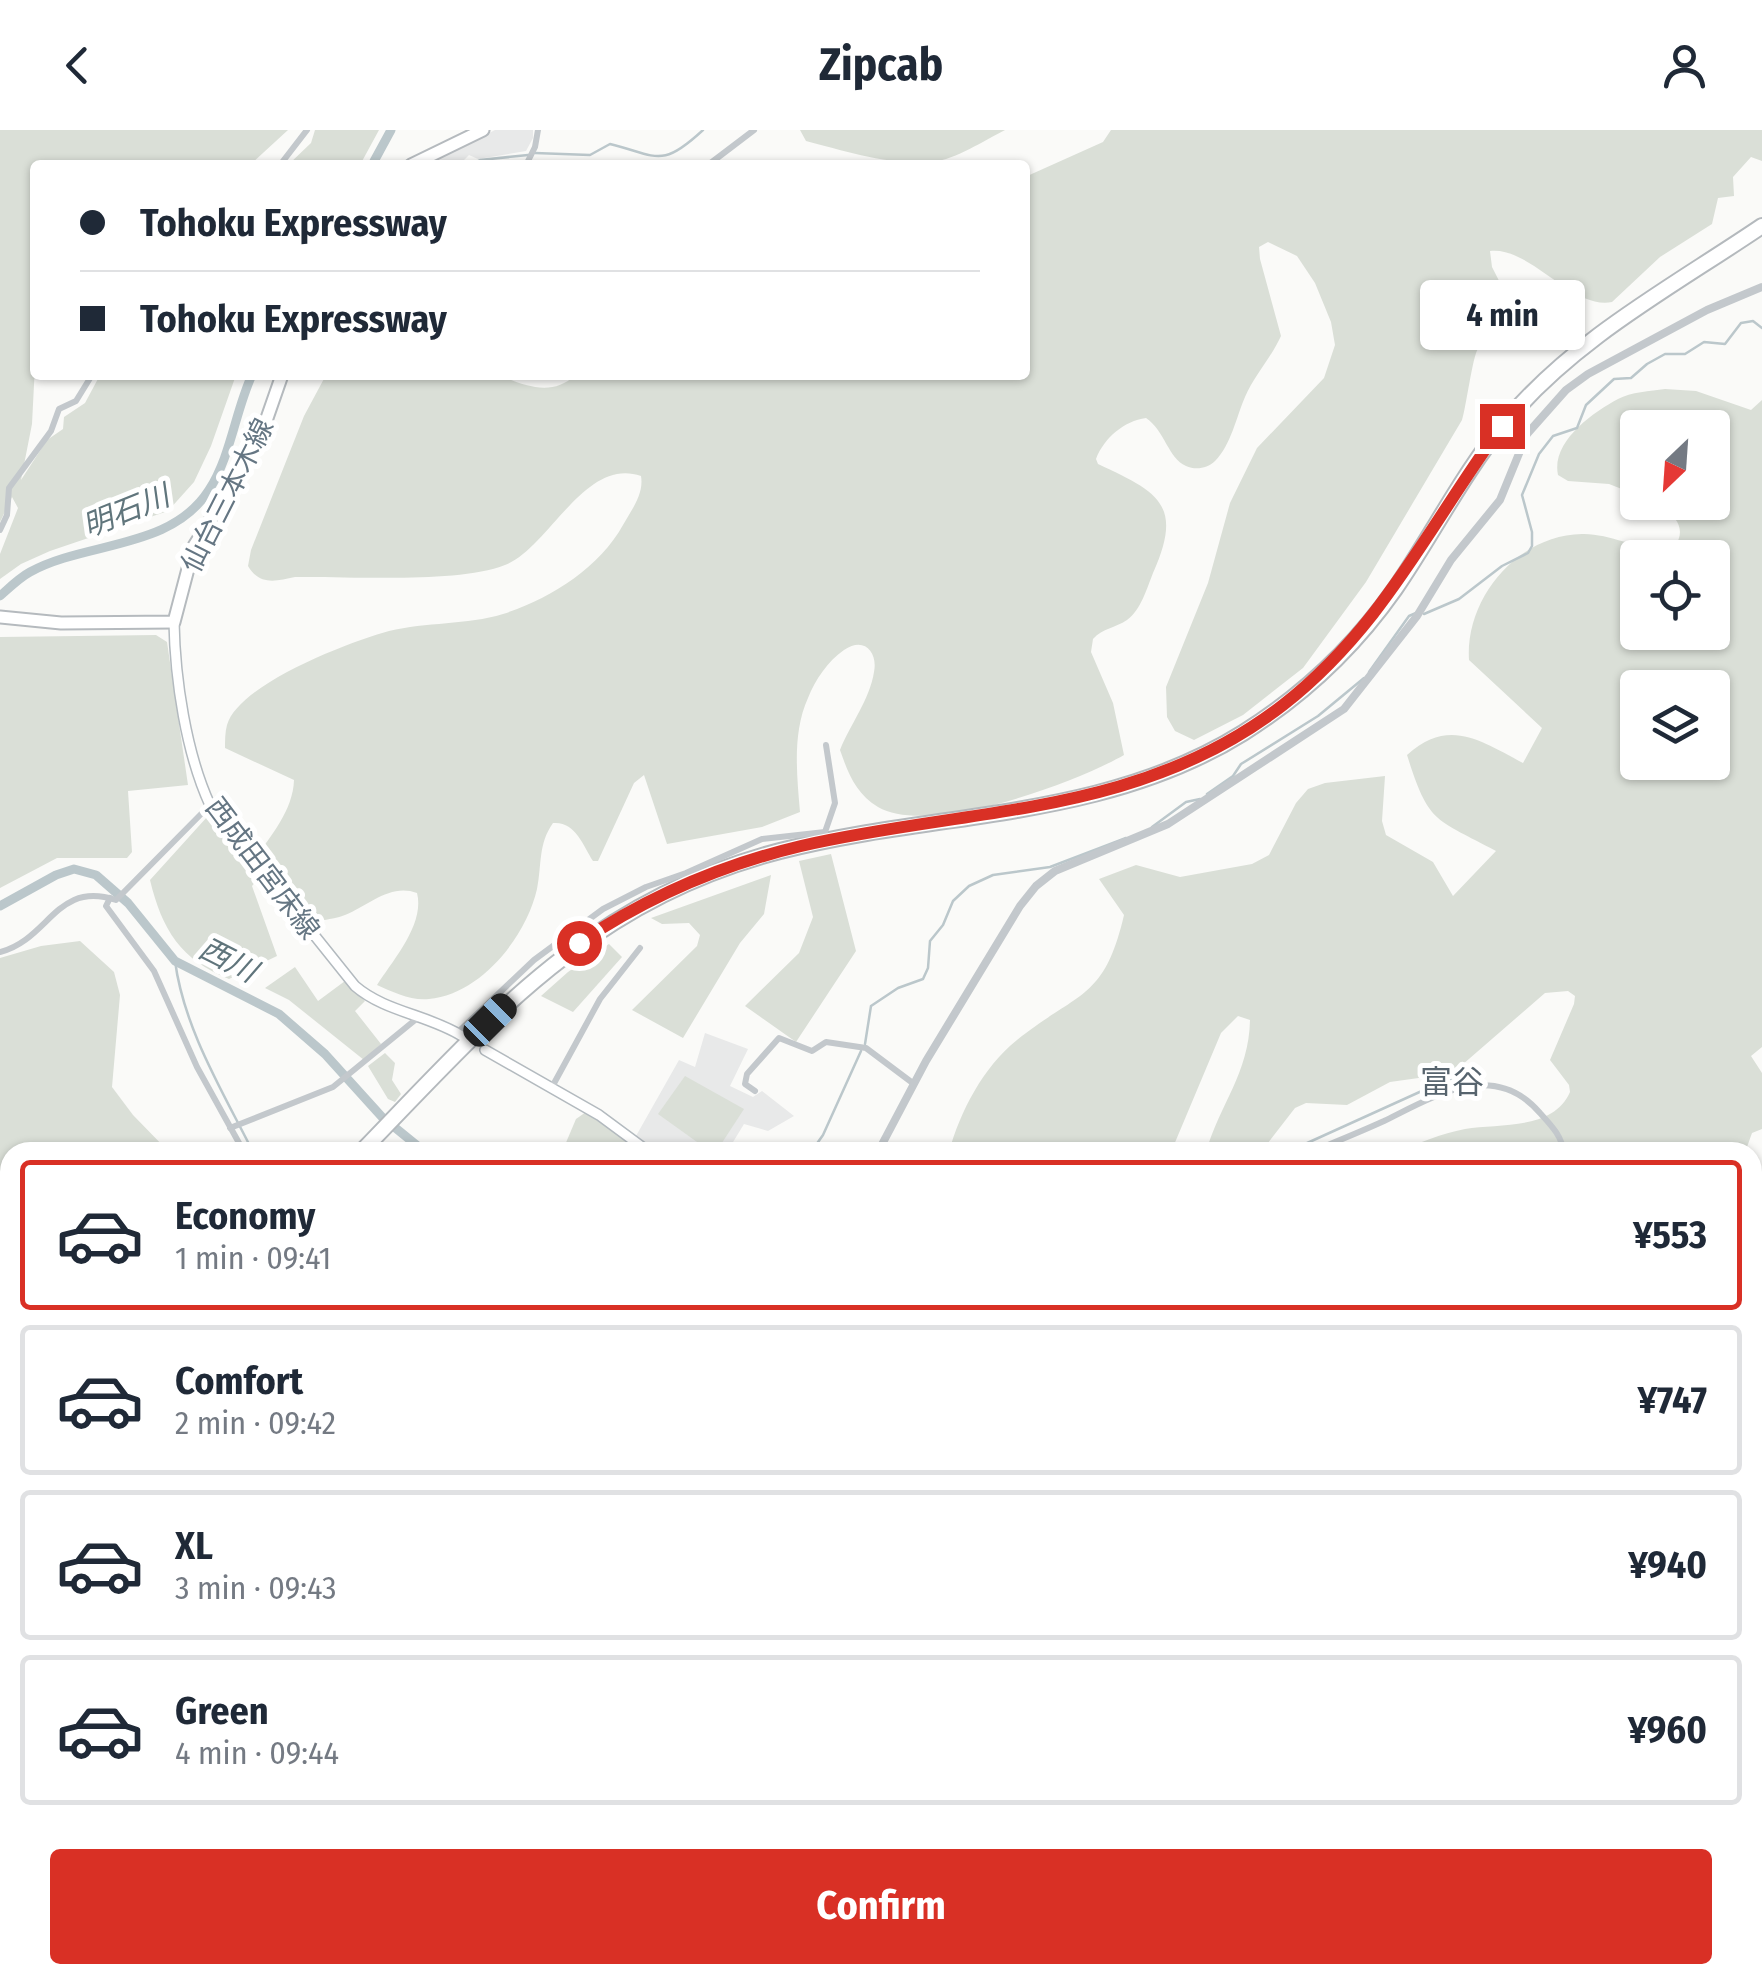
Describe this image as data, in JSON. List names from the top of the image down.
{
  "streets": {
    "main road": ["仙台三本木線", "西成田宮床線"]
  },
  "crossings": [
    ["仙台三本木線", "西成田宮床線"]
  ],
  "districts": ["富谷"],
  "water": ["明石川", "西川"],
  "north": "bottom left",
  "page": {
    "header": "Zipcab",
    "banner": ["Tohoku Expressway", "Tohoku Expressway"],
    "bubble": "4 min",
    "list": [
      {
        "name": "Economy",
        "note": "1 min · 09:41",
        "value": "¥553"
      },
      {
        "name": "Comfort",
        "note": "2 min · 09:42",
        "value": "¥747"
      },
      {
        "name": "XL",
        "note": "3 min · 09:43",
        "value": "¥940"
      },
      {
        "name": "Green",
        "note": "4 min · 09:44",
        "value": "¥960"
      }
    ],
    "buttons": "Confirm"
  }
}
